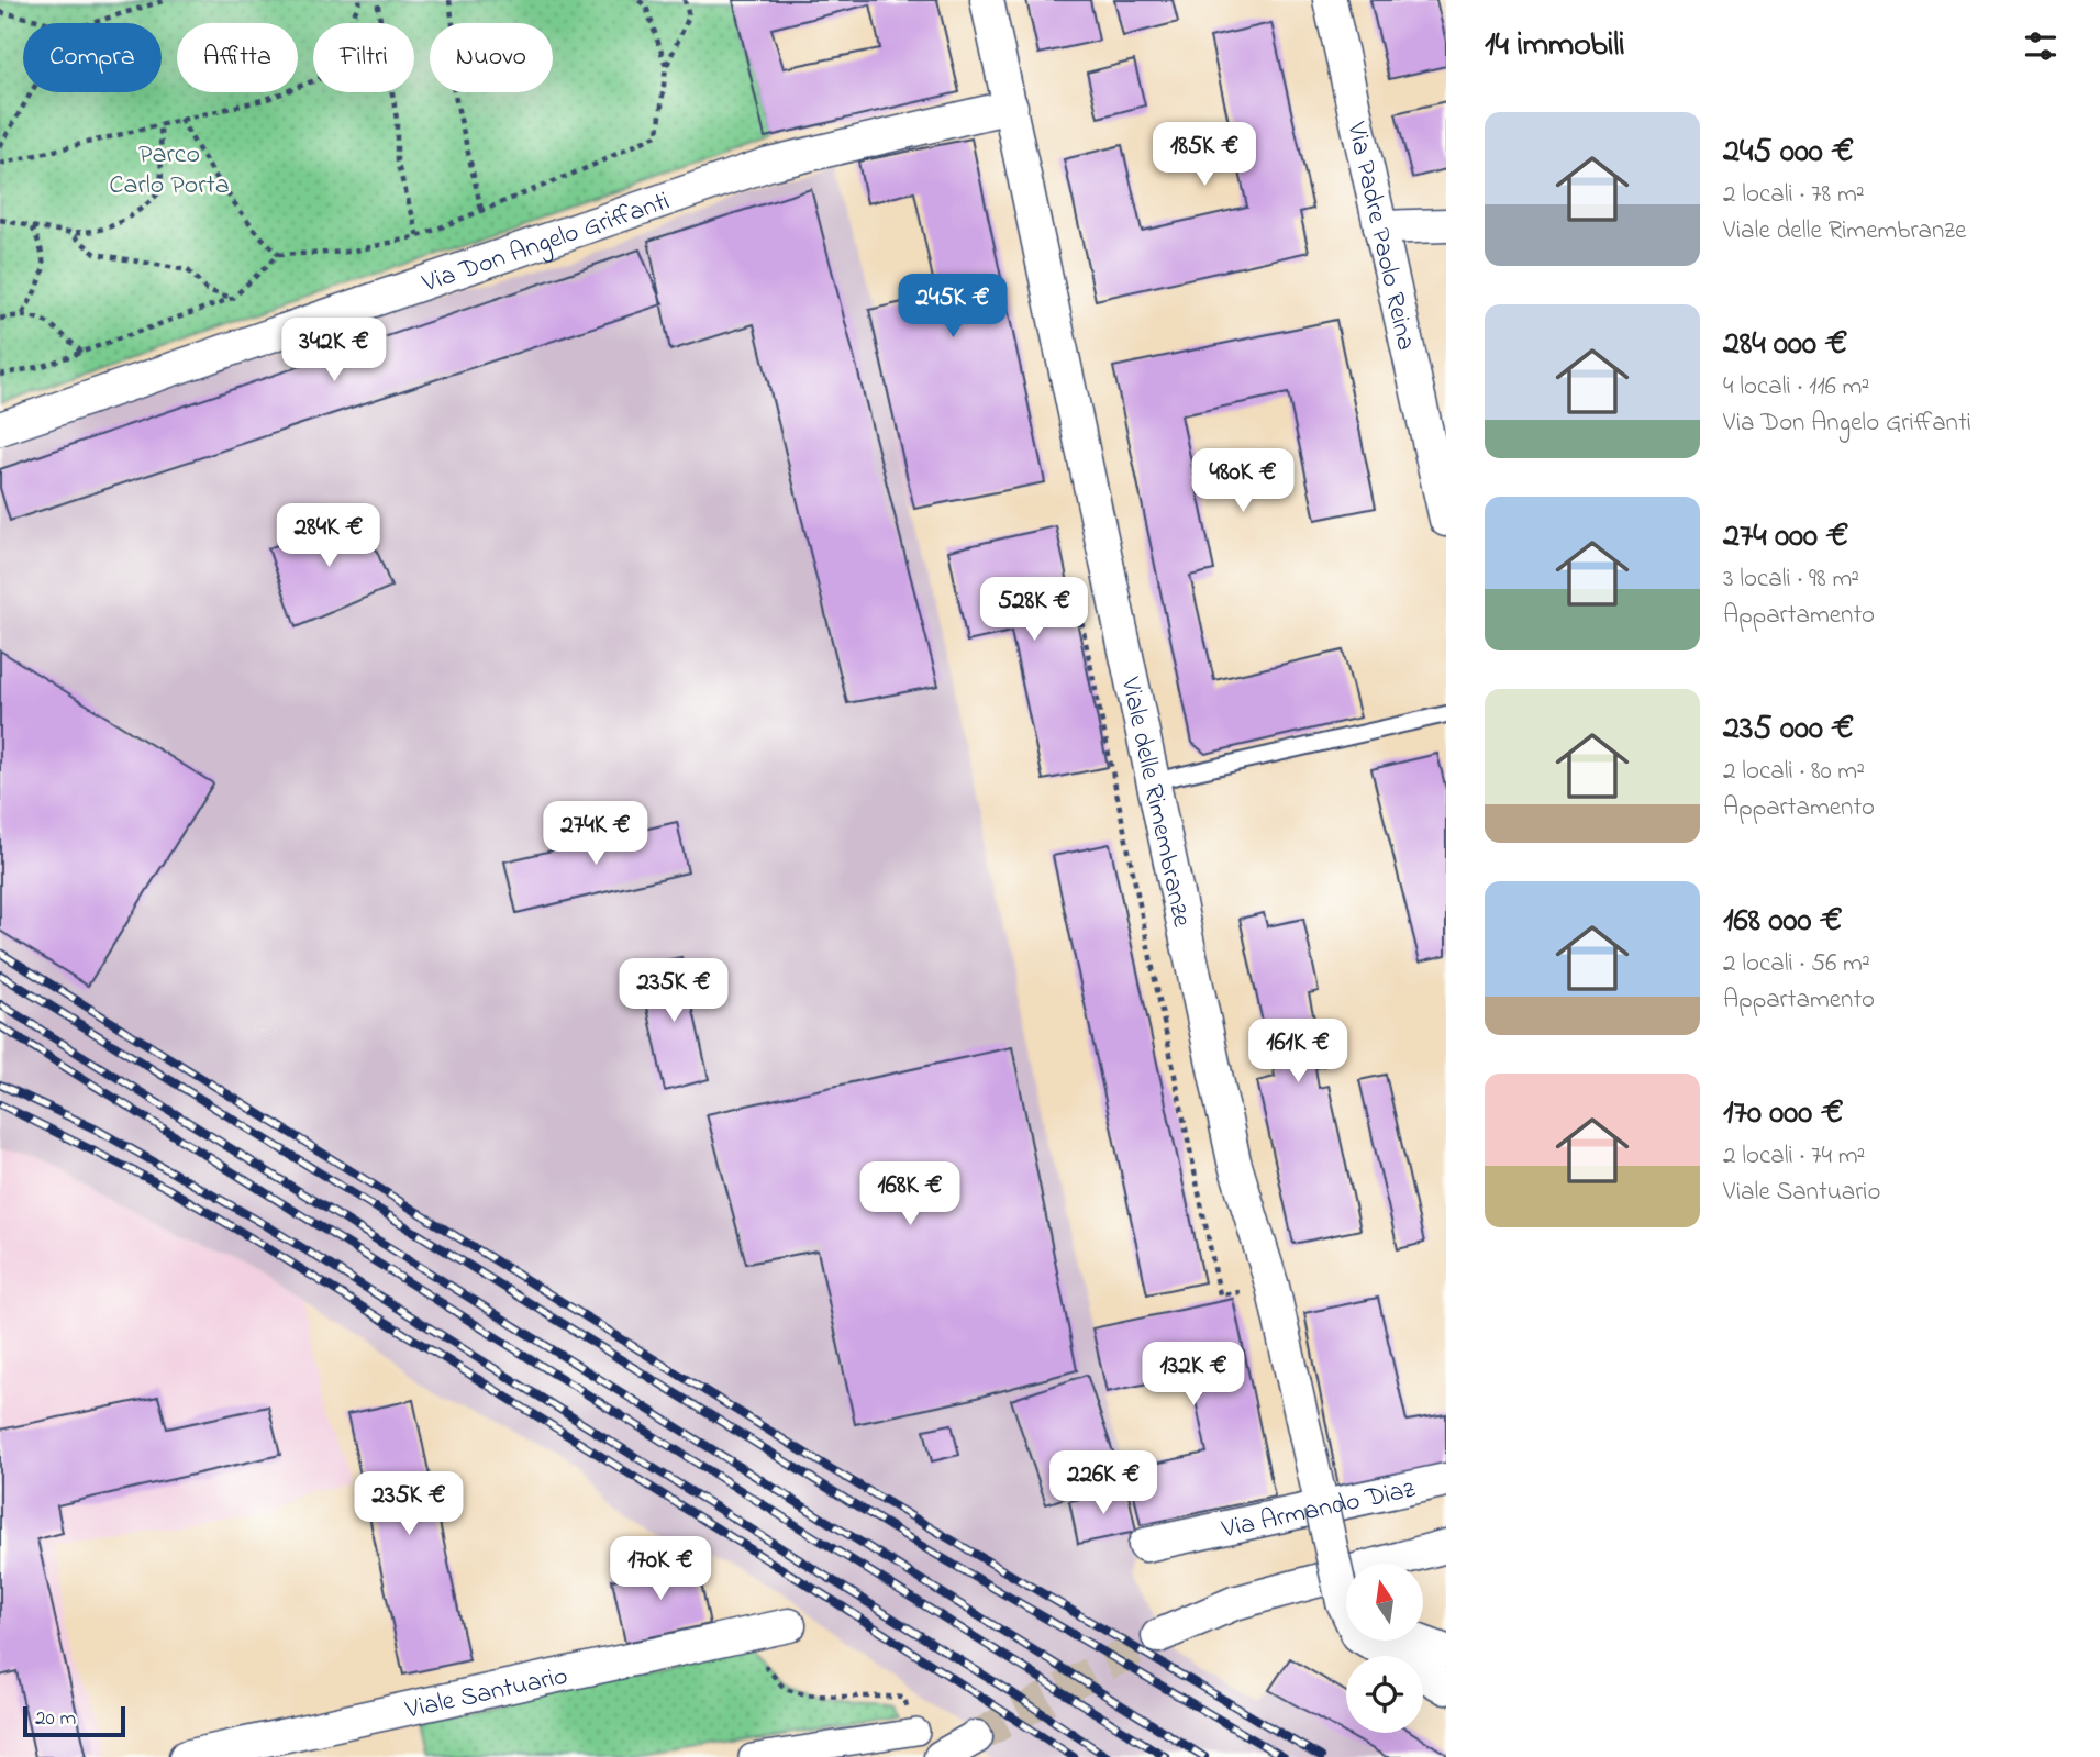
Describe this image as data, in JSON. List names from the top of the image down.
{
  "streets": {
    "street": [
      "Via Padre Paolo Reina",
      "Via Don Angelo Griffanti",
      "Viale delle Rimembranze",
      "Via Armando Diaz",
      "Viale Santuario"
    ]
  },
  "crossings": [
    ["Via Don Angelo Griffanti", "Viale delle Rimembranze"],
    ["Viale delle Rimembranze", "Via Armando Diaz"]
  ],
  "parks": ["Parco Carlo Porta"],
  "scale_bar": "20 m",
  "north": "top",
  "page": {
    "heading": "14 immobili",
    "chip": [
      "Compra",
      "Affitta",
      "Filtri",
      "Nuovo"
    ],
    "list": [
      {
        "name": "245 000 €",
        "note": "2 locali · 78 m² · Viale delle Rimembranze"
      },
      {
        "name": "284 000 €",
        "note": "4 locali · 116 m² · Via Don Angelo Griffanti"
      },
      {
        "name": "274 000 €",
        "note": "3 locali · 98 m² · Appartamento"
      },
      {
        "name": "235 000 €",
        "note": "2 locali · 80 m² · Appartamento"
      },
      {
        "name": "168 000 €",
        "note": "2 locali · 56 m² · Appartamento"
      },
      {
        "name": "170 000 €",
        "note": "2 locali · 74 m² · Viale Santuario"
      }
    ],
    "price": [
      "185K €",
      "245K €",
      "342K €",
      "480K €",
      "284K €",
      "528K €",
      "274K €",
      "235K €",
      "161K €",
      "168K €",
      "132K €",
      "226K €",
      "235K €",
      "170K €"
    ],
    "scale": "20 m"
  }
}
